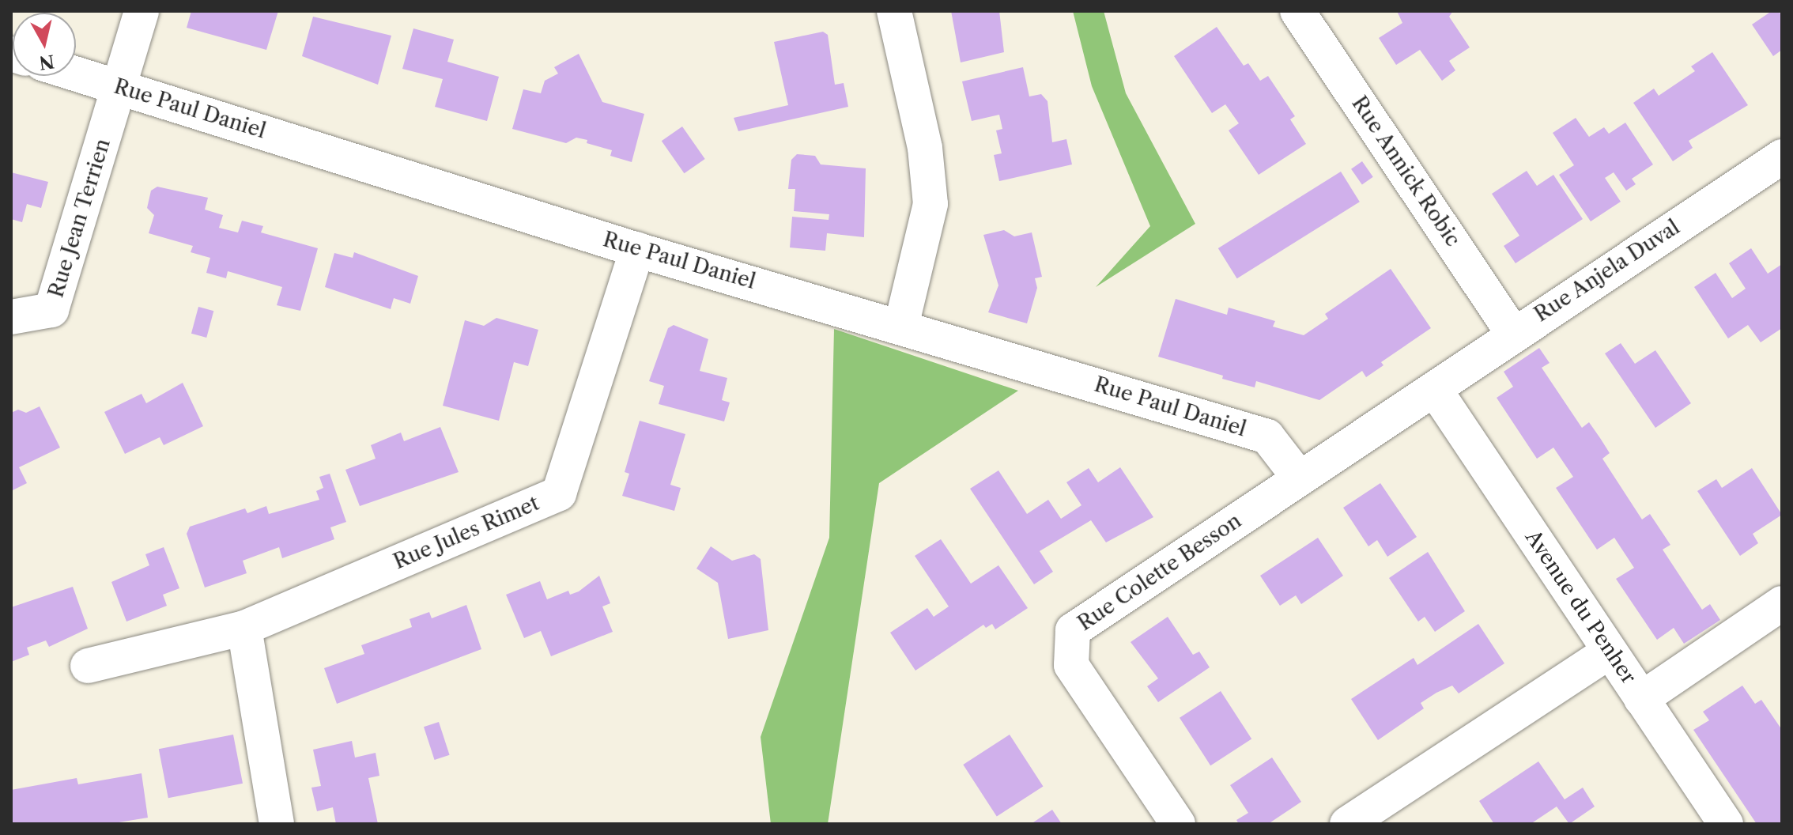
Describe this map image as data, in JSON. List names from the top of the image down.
{
  "streets": {
    "street": [
      "Rue Paul Daniel",
      "Rue Annick Robic",
      "Rue Jean Terrien",
      "Rue Anjela Duval",
      "Rue Jules Rimet",
      "Rue Colette Besson",
      "Avenue du Penher"
    ]
  },
  "crossings": [
    ["Rue Paul Daniel", "Rue Jean Terrien"],
    ["Rue Paul Daniel", "Rue Jules Rimet"],
    ["Rue Paul Daniel", "Rue Colette Besson"],
    ["Rue Annick Robic", "Rue Anjela Duval"],
    ["Rue Anjela Duval", "Rue Colette Besson"],
    ["Rue Anjela Duval", "Avenue du Penher"],
    ["Rue Colette Besson", "Avenue du Penher"]
  ],
  "north": "bottom"
}
